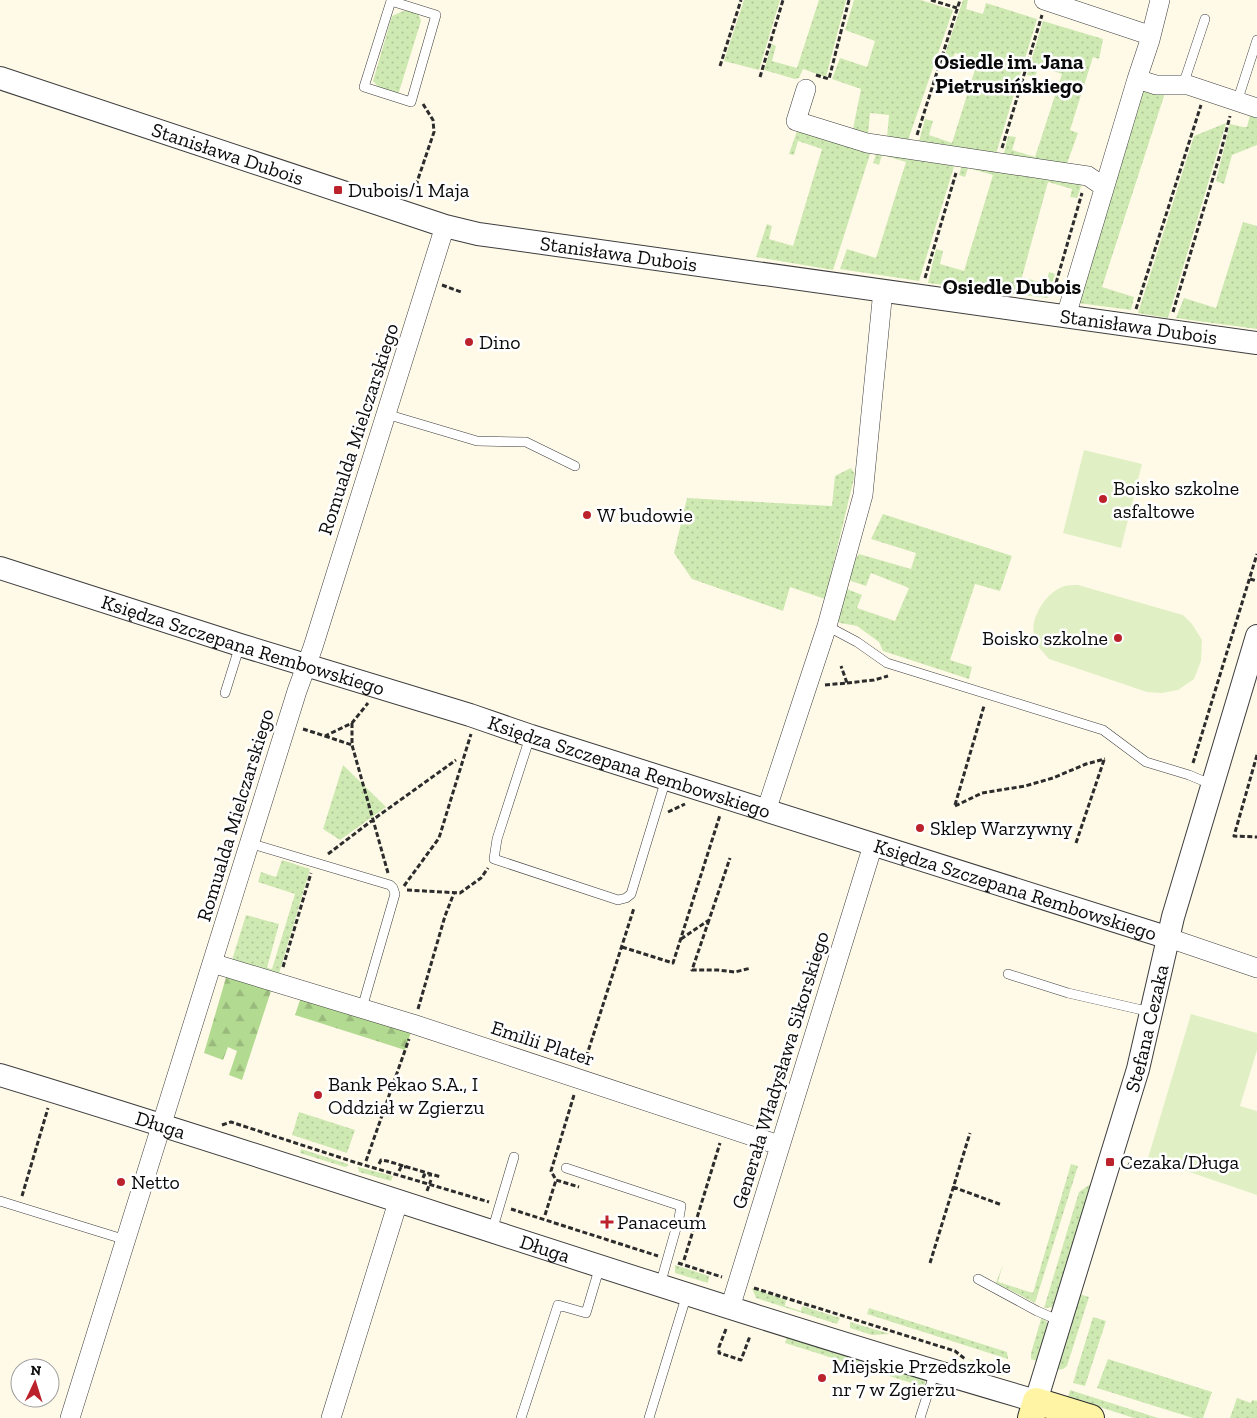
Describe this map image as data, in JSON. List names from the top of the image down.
{
  "streets": {
    "main road": ["Długa"],
    "street": [
      "Stanisława Dubois",
      "Romualda Mielczarskiego",
      "Księdza Szczepana Rembowskiego",
      "Stefana Cezaka",
      "Emilii Plater",
      "Generała Władysława Sikorskiego"
    ]
  },
  "crossings": [
    ["Stanisława Dubois", "Romualda Mielczarskiego"],
    ["Romualda Mielczarskiego", "Księdza Szczepana Rembowskiego"],
    ["Romualda Mielczarskiego", "Emilii Plater"],
    ["Romualda Mielczarskiego", "Długa"],
    ["Księdza Szczepana Rembowskiego", "Stefana Cezaka"],
    ["Księdza Szczepana Rembowskiego", "Generała Władysława Sikorskiego"],
    ["Stefana Cezaka", "Długa"],
    ["Emilii Plater", "Generała Władysława Sikorskiego"],
    ["Generała Władysława Sikorskiego", "Długa"]
  ],
  "districts": ["Osiedle im. Jana Pietrusińskiego", "Osiedle Dubois"],
  "places": {
    "transit": ["Dubois/1 Maja", "Cezaka/Długa"],
    "other": [
      "Dino",
      "Boisko szkolne asfaltowe",
      "W budowie",
      "Boisko szkolne",
      "Sklep Warzywny",
      "Bank Pekao S.A., I Oddział w Zgierzu",
      "Netto",
      "Miejskie Przedszkole nr 7 w Zgierzu"
    ],
    "health": ["Panaceum"]
  },
  "north": "top"
}
